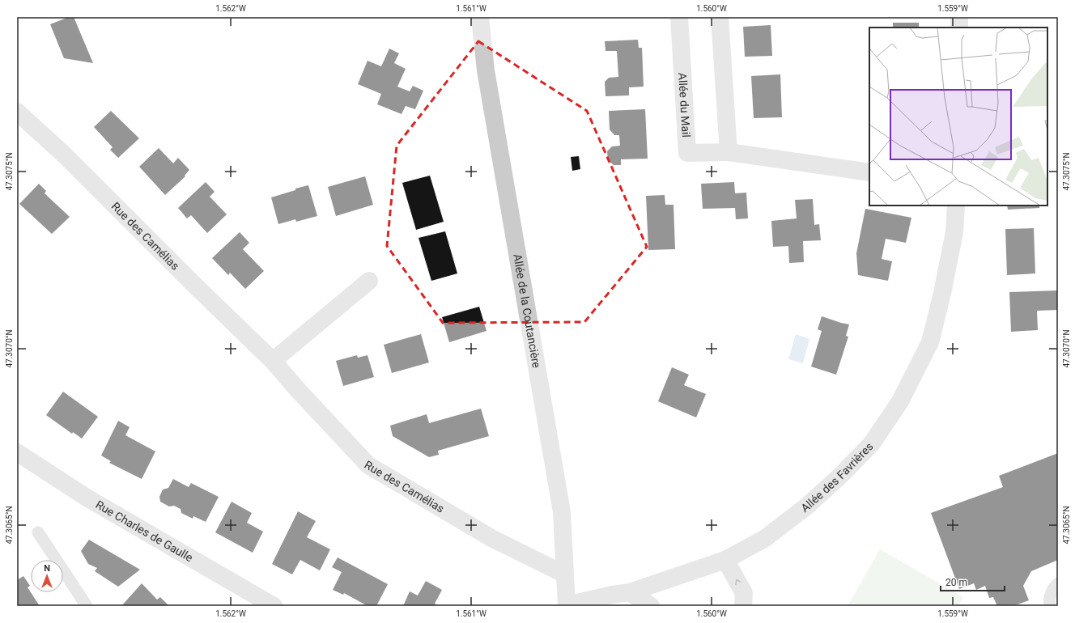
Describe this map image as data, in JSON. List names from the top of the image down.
{
  "streets": {
    "street": [
      "Allée du Mail",
      "Rue des Camélias",
      "Allée de la Coutancière",
      "Allée des Favrières",
      "Rue Charles de Gaulle"
    ]
  },
  "crossings": [
    ["Rue des Camélias", "Allée de la Coutancière"],
    ["Allée de la Coutancière", "Allée des Favrières"]
  ],
  "scale_bar": "20 m",
  "north": "top",
  "coordinates": [
    "1.562°W",
    "1.561°W",
    "1.560°W",
    "1.559°W",
    "47.3075°N",
    "47.3070°N",
    "47.3065°N"
  ]
}
